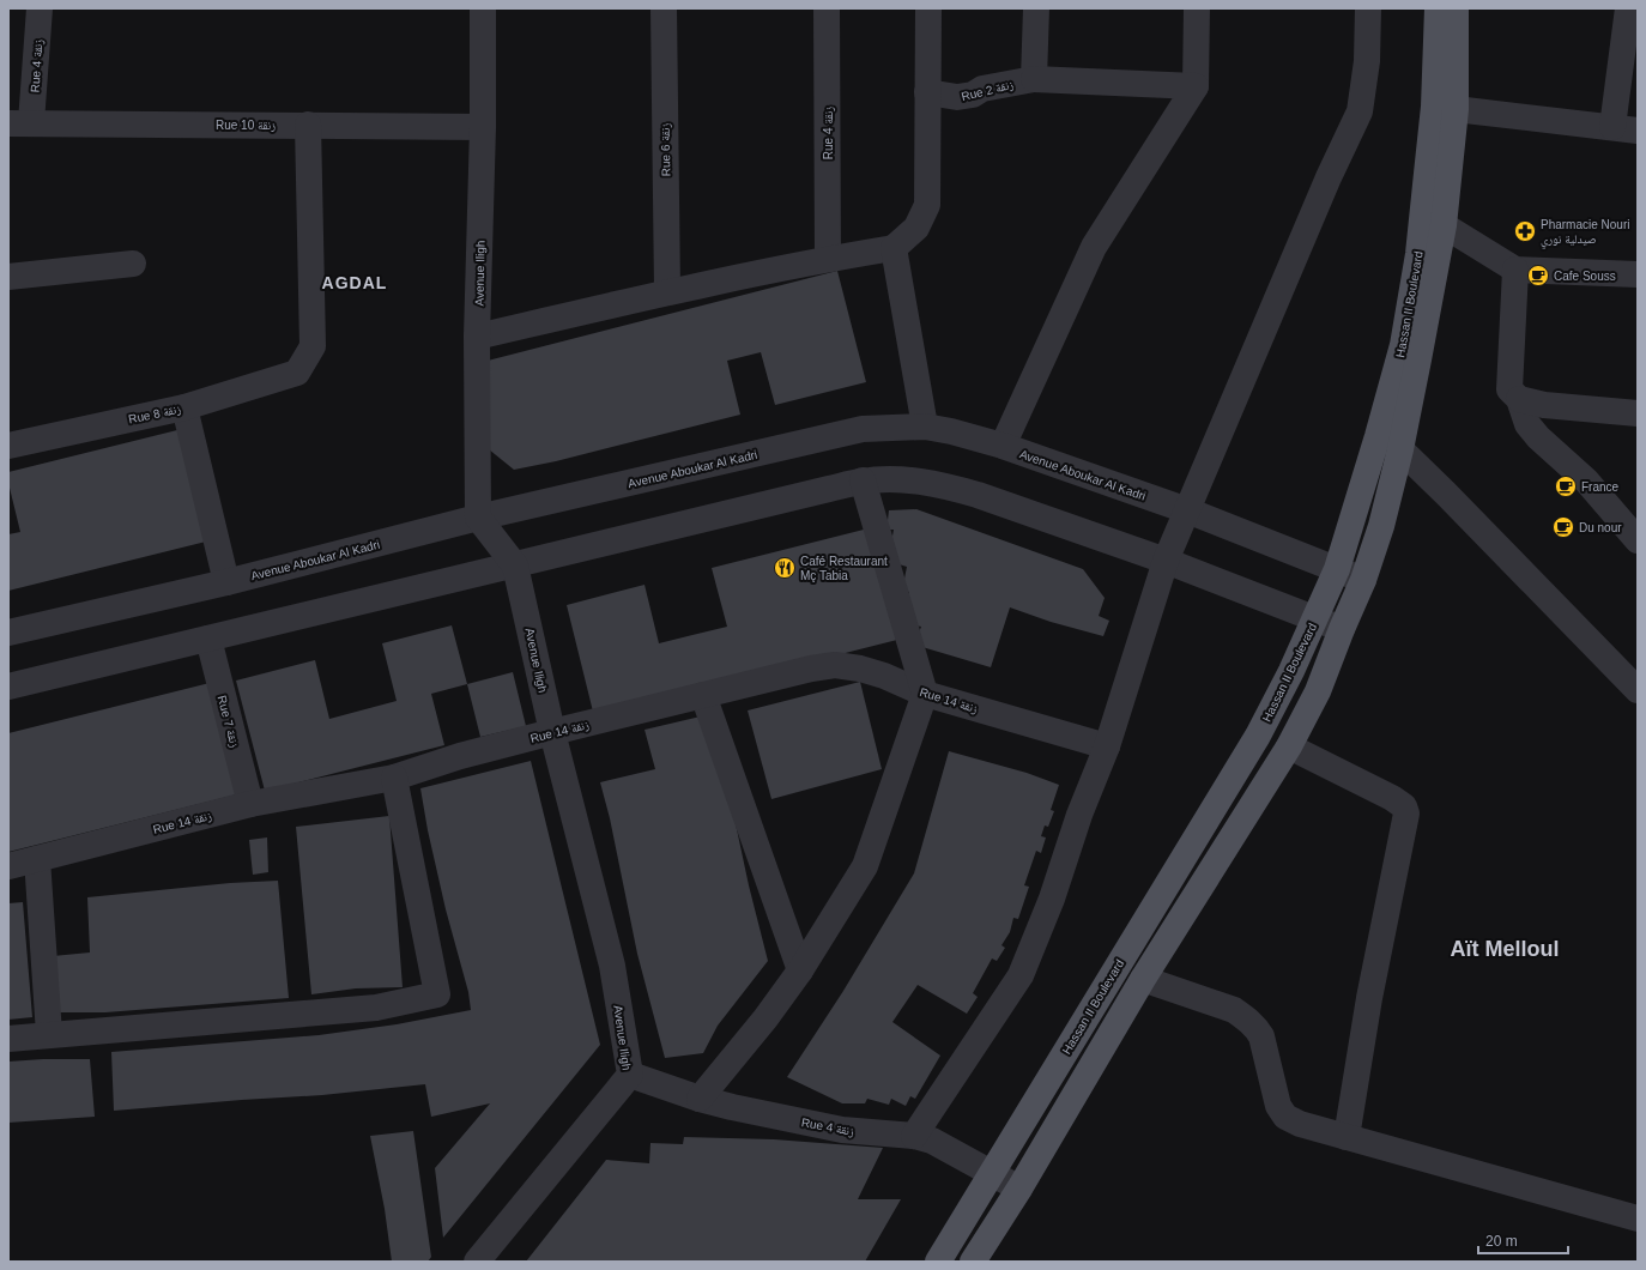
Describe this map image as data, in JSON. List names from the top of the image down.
{
  "streets": {
    "main road": ["Hassan II Boulevard"],
    "street": [
      "Rue 4 زنقة",
      "Rue 2 زنقة",
      "Rue 10 زنقة",
      "Rue 6 زنقة",
      "Avenue Iligh",
      "Rue 8 زنقة",
      "Avenue Aboukar Al Kadri",
      "Rue 14 زنقة",
      "Rue 7 زنقة"
    ]
  },
  "crossings": [
    ["Rue 4 زنقة", "Rue 10 زنقة"],
    ["Rue 4 زنقة", "Avenue Iligh"],
    ["Rue 4 زنقة", "Hassan II Boulevard"],
    ["Rue 10 زنقة", "Avenue Iligh"],
    ["Rue 10 زنقة", "Rue 8 زنقة"],
    ["Avenue Iligh", "Avenue Aboukar Al Kadri"],
    ["Avenue Iligh", "Rue 14 زنقة"],
    ["Hassan II Boulevard", "Avenue Aboukar Al Kadri"],
    ["Rue 14 زنقة", "Rue 7 زنقة"]
  ],
  "districts": ["AGDAL", "Aït Melloul"],
  "places": {
    "pharmacy": ["Pharmacie Nouri صيدلية نوري"],
    "cafe": ["Cafe Souss", "France", "Du nour"],
    "restaurant": ["Café Restaurant Mç Tabia"]
  },
  "scale_bar": "20 m"
}
